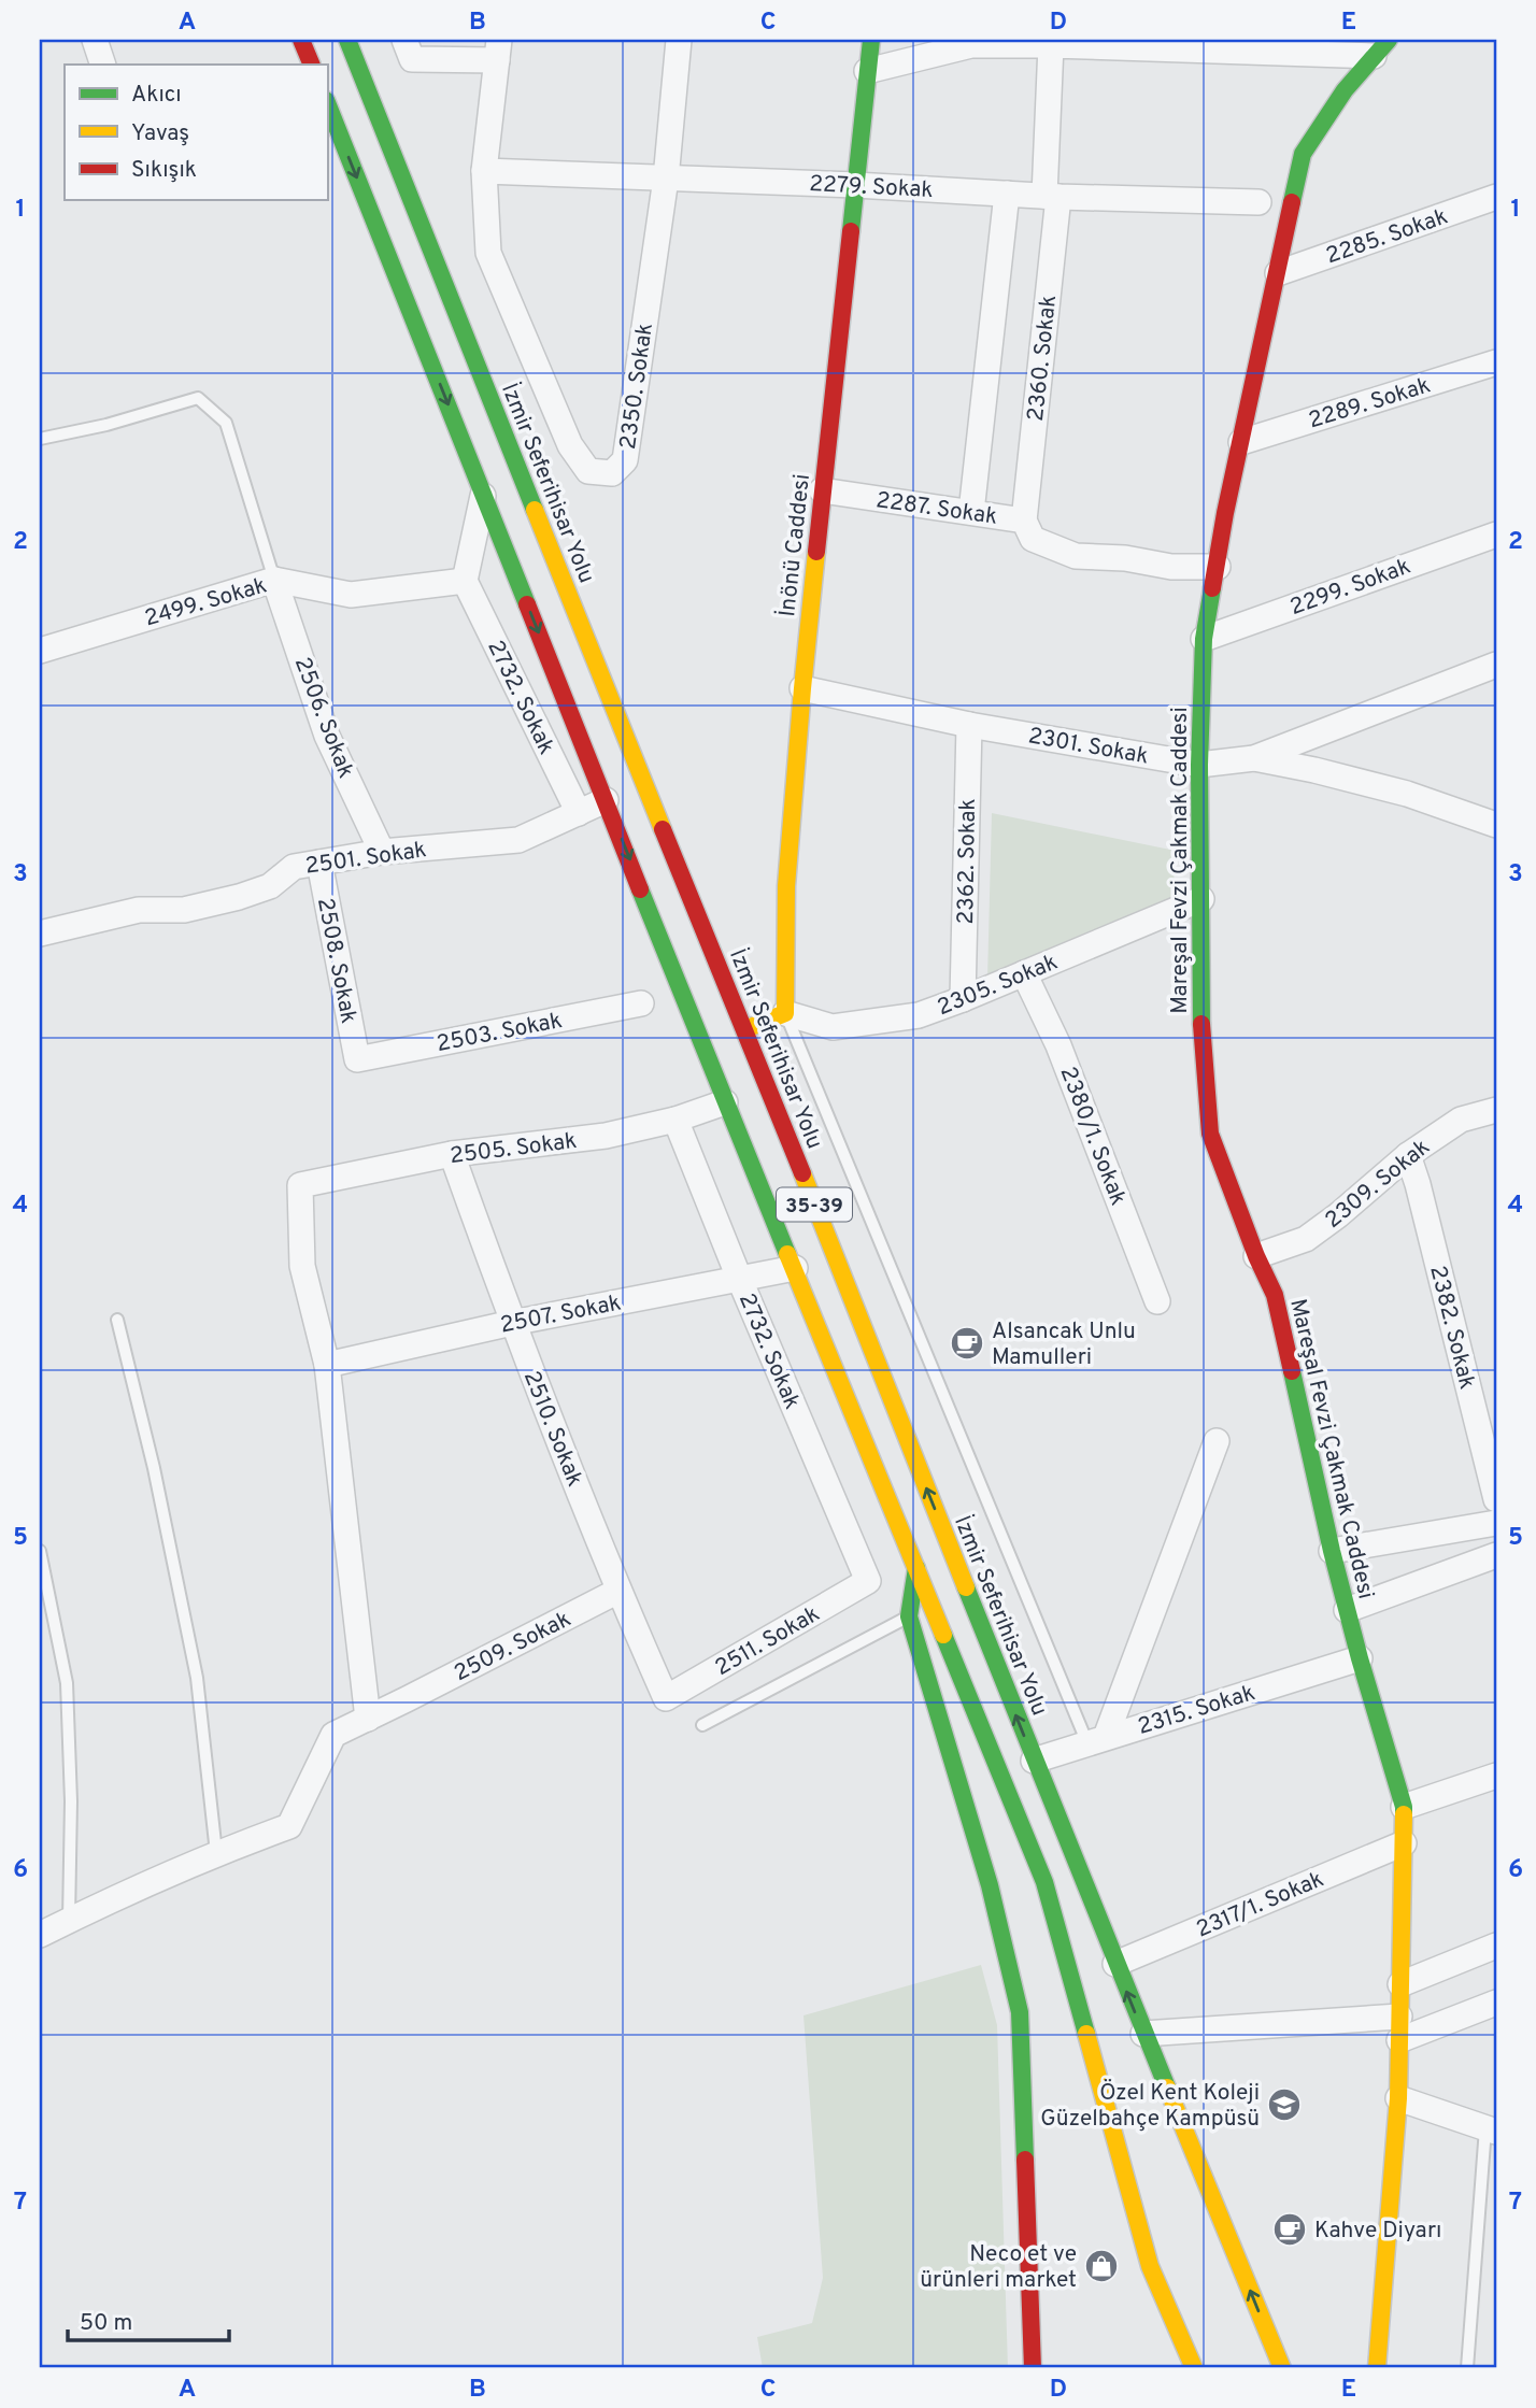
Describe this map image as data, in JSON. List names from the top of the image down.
{
  "streets": {
    "main road": [
      "İzmir Seferihisar Yolu",
      "İnönü Caddesi",
      "Mareşal Fevzi Çakmak Caddesi",
      "35-39"
    ],
    "street": [
      "2279. Sokak",
      "2285. Sokak",
      "2360. Sokak",
      "2350. Sokak",
      "2289. Sokak",
      "2287. Sokak",
      "2299. Sokak",
      "2499. Sokak",
      "2732. Sokak",
      "2506. Sokak",
      "2301. Sokak",
      "2501. Sokak",
      "2362. Sokak",
      "2508. Sokak",
      "2305. Sokak",
      "2503. Sokak",
      "2380/1. Sokak",
      "2505. Sokak",
      "2309. Sokak",
      "2507. Sokak",
      "2382. Sokak",
      "2510. Sokak",
      "2511. Sokak",
      "2509. Sokak",
      "2315. Sokak",
      "2317/1. Sokak"
    ]
  },
  "crossings": [
    ["2279. Sokak", "2360. Sokak"],
    ["2279. Sokak", "2350. Sokak"],
    ["2279. Sokak", "İnönü Caddesi"],
    ["2285. Sokak", "Mareşal Fevzi Çakmak Caddesi"],
    ["2360. Sokak", "2287. Sokak"],
    ["2289. Sokak", "Mareşal Fevzi Çakmak Caddesi"],
    ["İzmir Seferihisar Yolu", "2315. Sokak"],
    ["İzmir Seferihisar Yolu", "2317/1. Sokak"],
    ["2287. Sokak", "İnönü Caddesi"],
    ["2287. Sokak", "Mareşal Fevzi Çakmak Caddesi"],
    ["İnönü Caddesi", "2301. Sokak"],
    ["İnönü Caddesi", "2305. Sokak"],
    ["2299. Sokak", "Mareşal Fevzi Çakmak Caddesi"],
    ["2499. Sokak", "2732. Sokak"],
    ["2499. Sokak", "2506. Sokak"],
    ["2732. Sokak", "2501. Sokak"],
    ["2732. Sokak", "2505. Sokak"],
    ["2732. Sokak", "2507. Sokak"],
    ["2732. Sokak", "2511. Sokak"],
    ["2506. Sokak", "2501. Sokak"],
    ["2301. Sokak", "Mareşal Fevzi Çakmak Caddesi"],
    ["2301. Sokak", "2362. Sokak"],
    ["2501. Sokak", "2508. Sokak"],
    ["2501. Sokak", "35-39"],
    ["Mareşal Fevzi Çakmak Caddesi", "2305. Sokak"],
    ["Mareşal Fevzi Çakmak Caddesi", "2309. Sokak"],
    ["Mareşal Fevzi Çakmak Caddesi", "2315. Sokak"],
    ["Mareşal Fevzi Çakmak Caddesi", "2317/1. Sokak"],
    ["2362. Sokak", "2305. Sokak"],
    ["2508. Sokak", "2503. Sokak"],
    ["2305. Sokak", "2380/1. Sokak"],
    ["2505. Sokak", "35-39"],
    ["2505. Sokak", "2507. Sokak"],
    ["2505. Sokak", "2510. Sokak"],
    ["2309. Sokak", "2382. Sokak"],
    ["35-39", "2507. Sokak"],
    ["2507. Sokak", "2510. Sokak"],
    ["2510. Sokak", "2511. Sokak"],
    ["2510. Sokak", "2509. Sokak"]
  ],
  "places": {
    "cafe": ["Alsancak Unlu Mamulleri", "Kahve Diyarı"],
    "school or university": ["Özel Kent Koleji Güzelbahçe Kampüsü"],
    "shop": ["Neco et ve ürünleri market"]
  },
  "legend": ["Akıcı", "Yavaş", "Sıkışık"],
  "scale_bar": "50 m",
  "grid": {
    "columns": [
      "A",
      "B",
      "C",
      "D",
      "E"
    ],
    "rows": [
      "1",
      "2",
      "3",
      "4",
      "5",
      "6",
      "7"
    ]
  }
}
